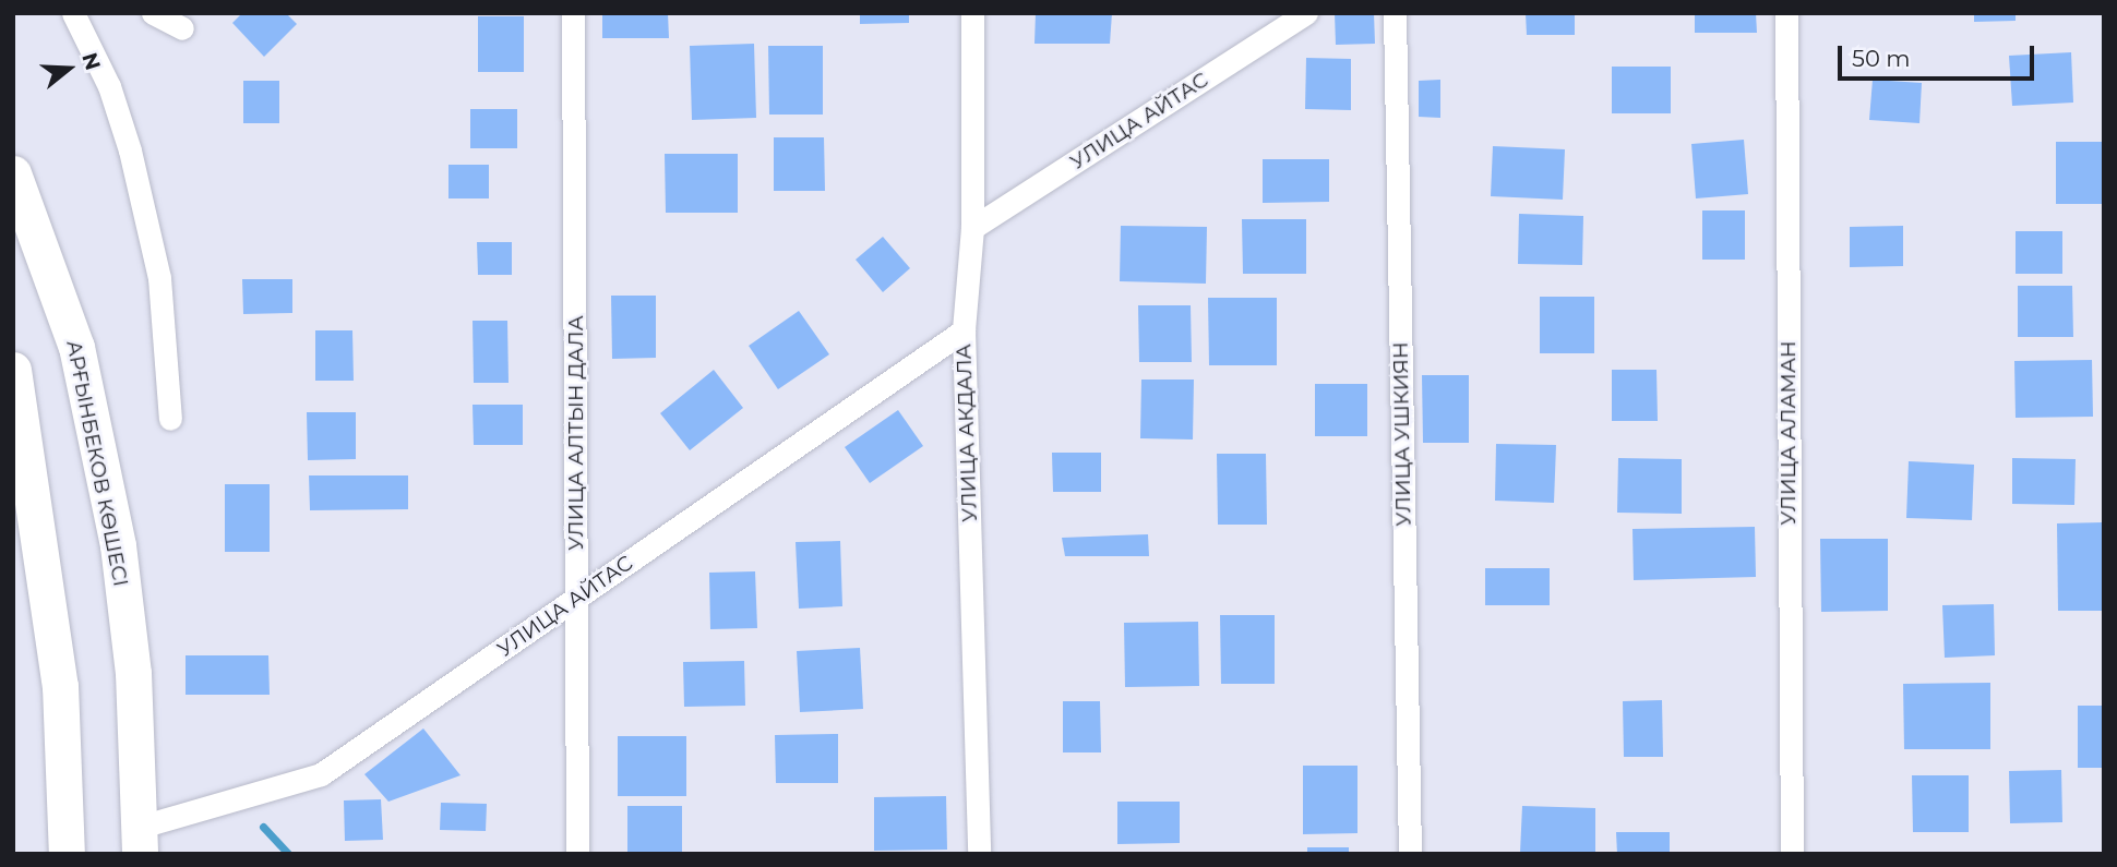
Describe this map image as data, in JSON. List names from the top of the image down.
{
  "streets": {
    "main road": ["АРҒЫНБЕКОВ КӨШЕСІ"],
    "street": [
      "УЛИЦА АЙТАС",
      "УЛИЦА АЛТЫН ДАЛА",
      "УЛИЦА АКДАЛА",
      "УЛИЦА АЛАМАН",
      "УЛИЦА УШКИЯН"
    ]
  },
  "crossings": [
    ["УЛИЦА АЙТАС", "УЛИЦА АЛТЫН ДАЛА"],
    ["УЛИЦА АЙТАС", "УЛИЦА АКДАЛА"],
    ["УЛИЦА АЙТАС", "АРҒЫНБЕКОВ КӨШЕСІ"]
  ],
  "scale_bar": "50 m",
  "north": "right"
}
